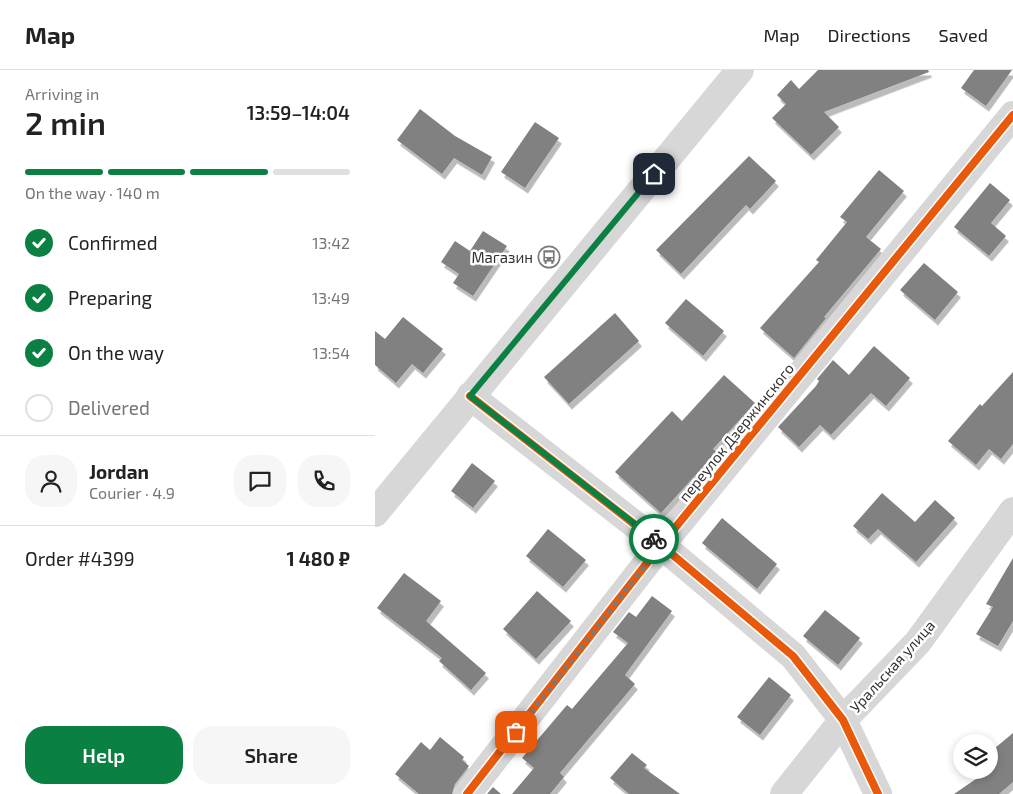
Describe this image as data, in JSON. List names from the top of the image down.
{
  "streets": {
    "street": ["переулок Дзержинского", "Уральская улица"]
  },
  "places": {
    "bus stop": ["Магазин"]
  },
  "page": {
    "header": "Map",
    "nav": ["Map", "Directions", "Saved"],
    "heading": ["2 min", "Arriving in", "13:59–14:04"],
    "panel": [
      "Jordan",
      "Courier · 4.9",
      "Order #4399",
      "1 480 ₽"
    ],
    "bar": "On the way · 140 m",
    "list": [
      ["Confirmed", "13:42"],
      ["Preparing", "13:49"],
      ["On the way", "13:54"],
      "Delivered"
    ],
    "buttons": ["Help", "Share"]
  }
}
